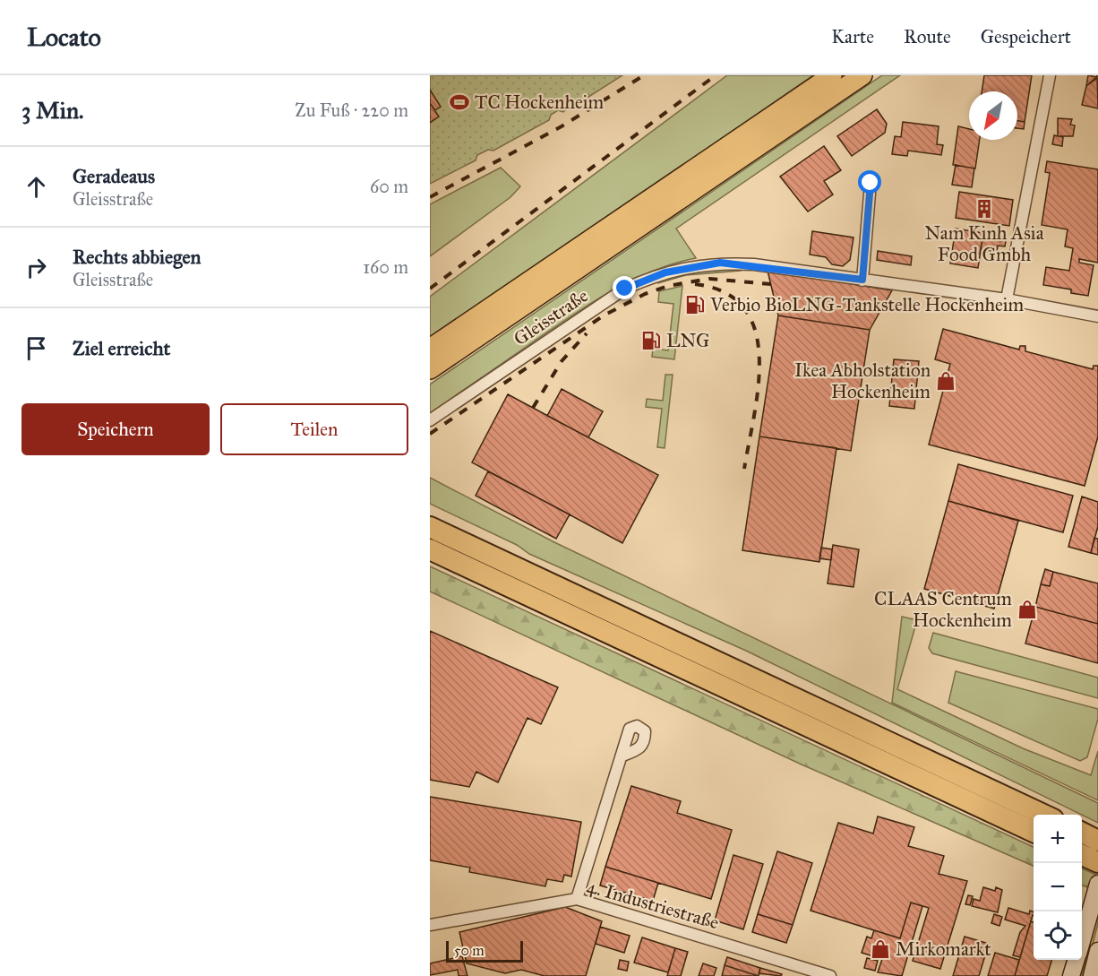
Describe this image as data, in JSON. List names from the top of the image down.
{
  "streets": {
    "street": ["Gleisstraße", "4. Industriestraße"]
  },
  "places": {
    "sports": ["TC Hockenheim"],
    "building": ["Nam Kinh Asia Food Gmbh"],
    "fuel station": ["Verbio BioLNG-Tankstelle Hockenheim", "LNG"],
    "shop": ["Ikea Abholstation Hockenheim", "CLAAS Centrum Hockenheim", "Mirkomarkt"]
  },
  "scale_bar": "50 m",
  "north": "bottom left",
  "page": {
    "header": "Locato",
    "nav": ["Karte", "Route", "Gespeichert"],
    "heading": ["3 Min.", "Zu Fuß · 220 m"],
    "list": [
      ["Geradeaus", "Gleisstraße", "60 m"],
      ["Rechts abbiegen", "Gleisstraße", "160 m"],
      "Ziel erreicht"
    ],
    "buttons": ["Speichern", "Teilen"],
    "map_buttons": ["+", "−"],
    "scale": "50 m"
  }
}
